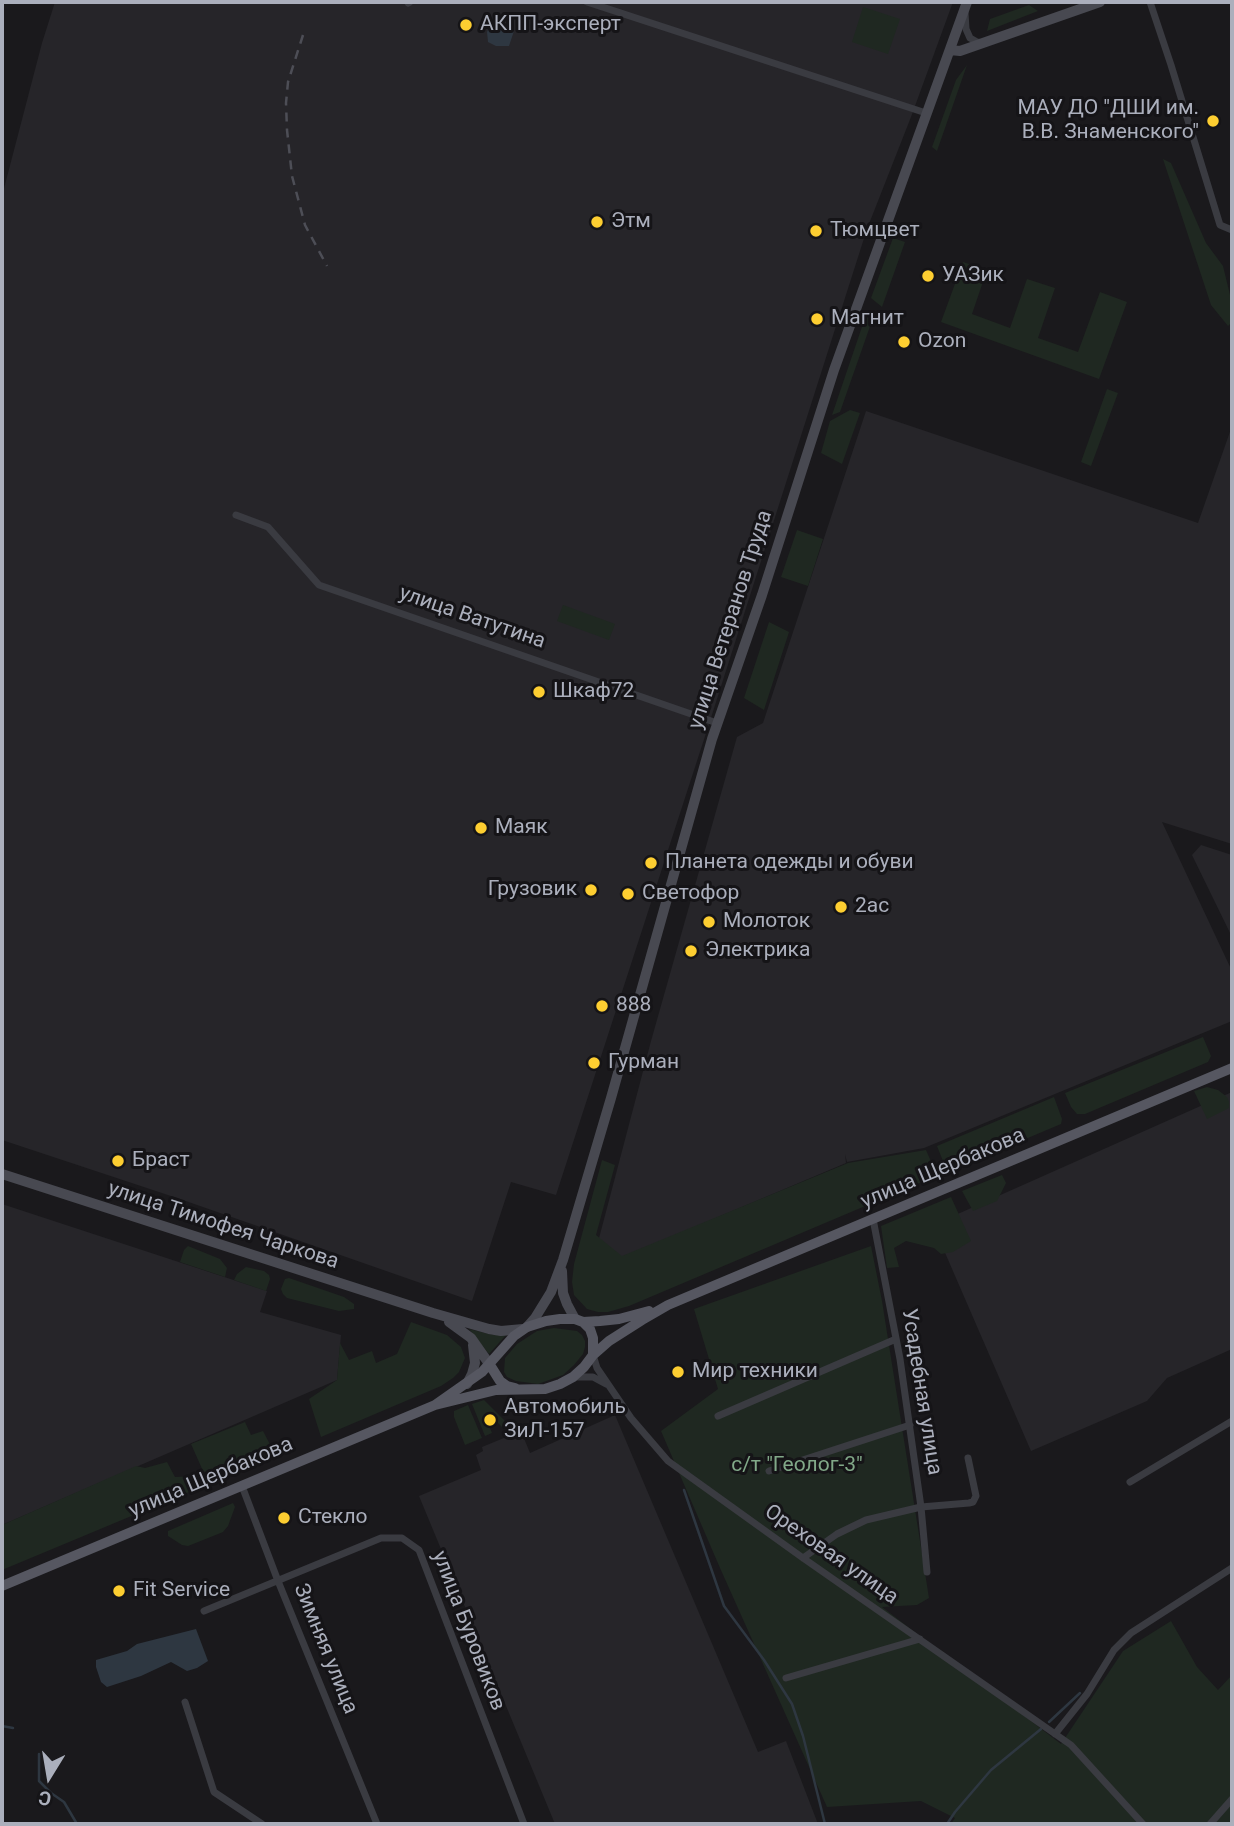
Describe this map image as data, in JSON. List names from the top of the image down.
{
  "streets": {
    "main road": ["улица Ветеранов Труда", "улица Щербакова", "улица Тимофея Чаркова"],
    "street": [
      "улица Ватутина",
      "Усадебная улица",
      "Ореховая улица",
      "улица Буровиков",
      "Зимняя улица"
    ]
  },
  "crossings": [
    ["улица Ватутина", "улица Ветеранов Труда"],
    ["улица Щербакова", "Усадебная улица"],
    ["улица Щербакова", "Зимняя улица"],
    ["улица Буровиков", "Зимняя улица"]
  ],
  "parks": ["с/т \"Геолог-3\""],
  "places": [
    "АКПП-эксперт",
    "МАУ ДО \"ДШИ им. В.В. Знаменского\"",
    "Этм",
    "Тюмцвет",
    "УАЗик",
    "Магнит",
    "Ozon",
    "Шкаф72",
    "Маяк",
    "Планета одежды и обуви",
    "Грузовик",
    "Светофор",
    "2ас",
    "Молоток",
    "Электрика",
    "888",
    "Гурман",
    "Браст",
    "Мир техники",
    "Автомобиль ЗиЛ-157",
    "Стекло",
    "Fit Service"
  ],
  "north": "bottom"
}
